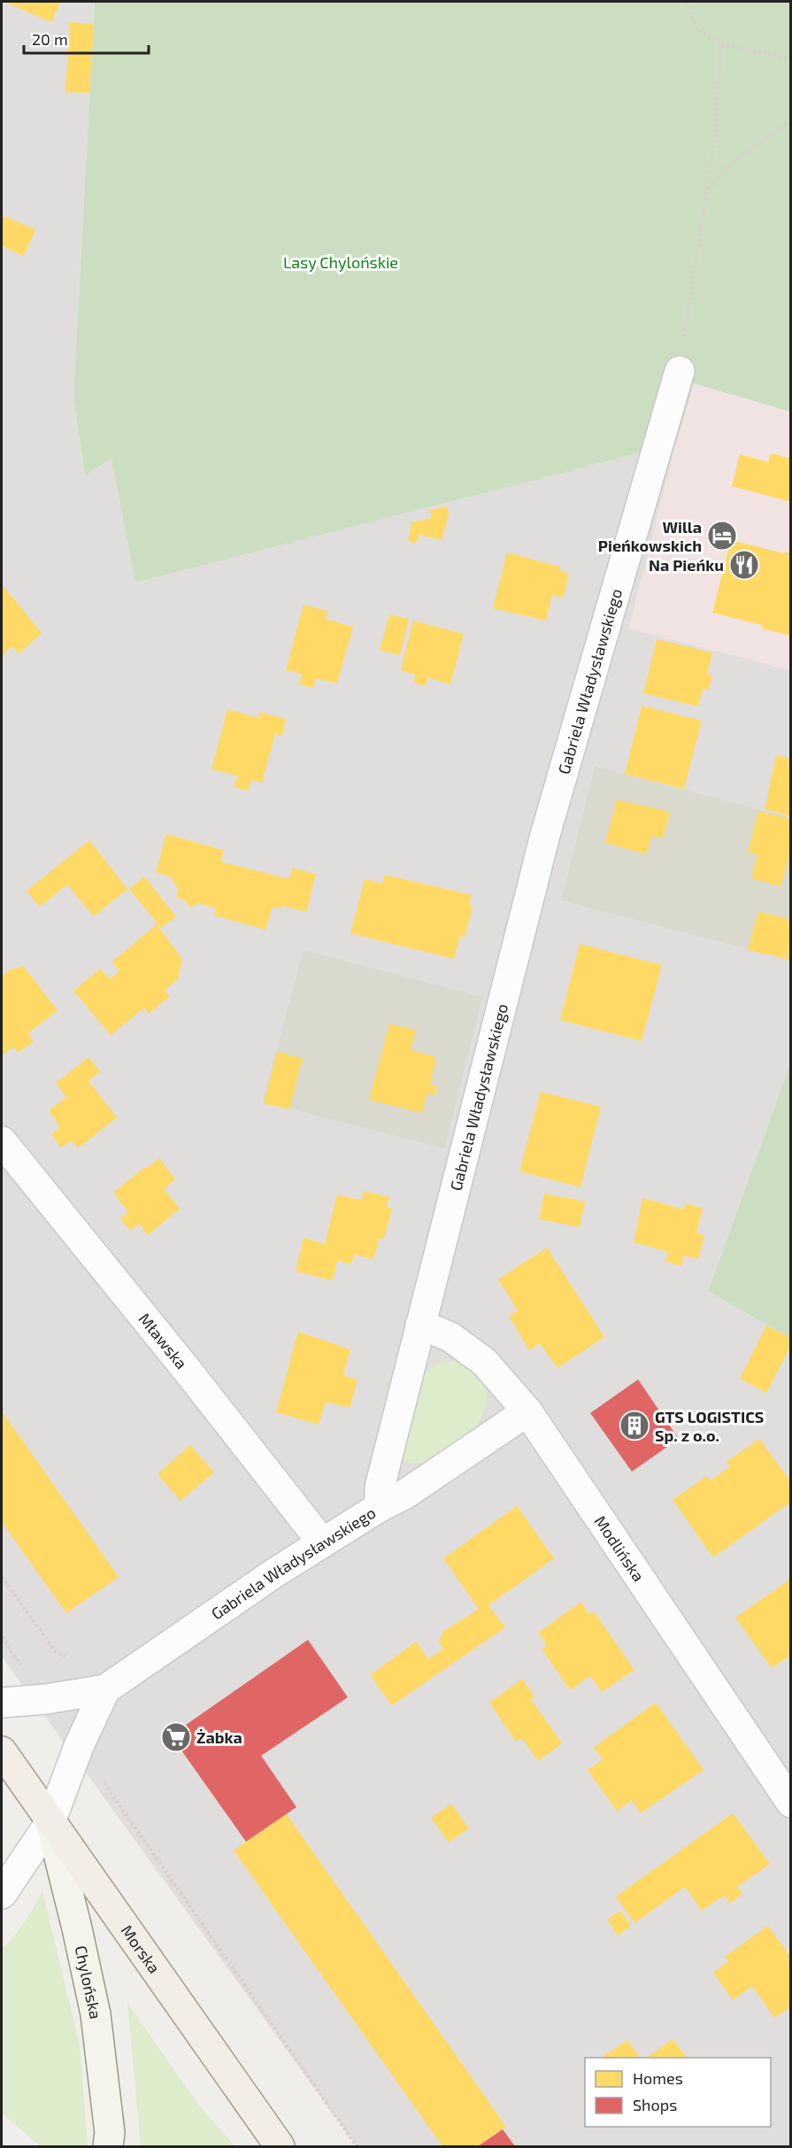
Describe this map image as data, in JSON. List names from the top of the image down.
{
  "streets": {
    "main road": ["Morska"],
    "street": [
      "Gabriela Władysławskiego",
      "Mławska",
      "Modlińska",
      "Chylońska"
    ]
  },
  "crossings": [
    ["Gabriela Władysławskiego", "Mławska"],
    ["Gabriela Władysławskiego", "Modlińska"],
    ["Morska", "Chylońska"]
  ],
  "parks": ["Lasy Chylońskie"],
  "places": {
    "hotel": ["Willa Pieńkowskich"],
    "restaurant": ["Na Pieńku"],
    "building": ["GTS LOGISTICS Sp. z o.o."],
    "supermarket": ["Żabka"]
  },
  "legend": ["Homes", "Shops"],
  "scale_bar": "20 m"
}
